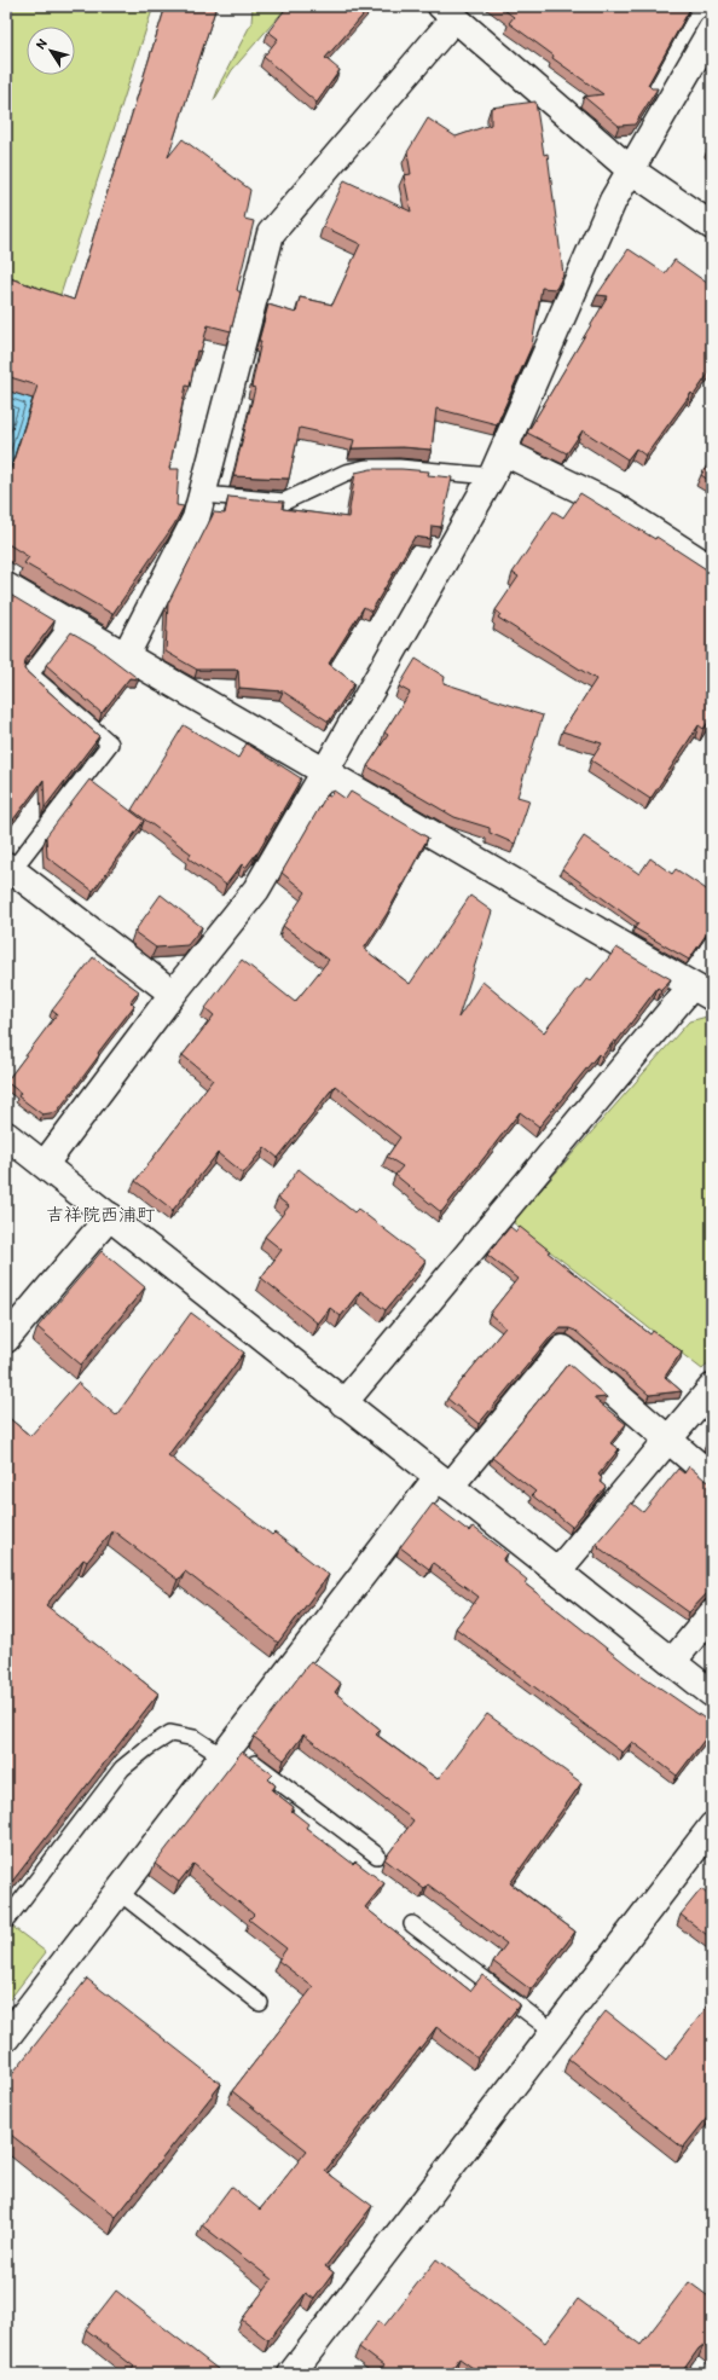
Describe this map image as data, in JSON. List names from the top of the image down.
{
  "districts": ["吉祥院西浦町"],
  "north": "top left"
}
